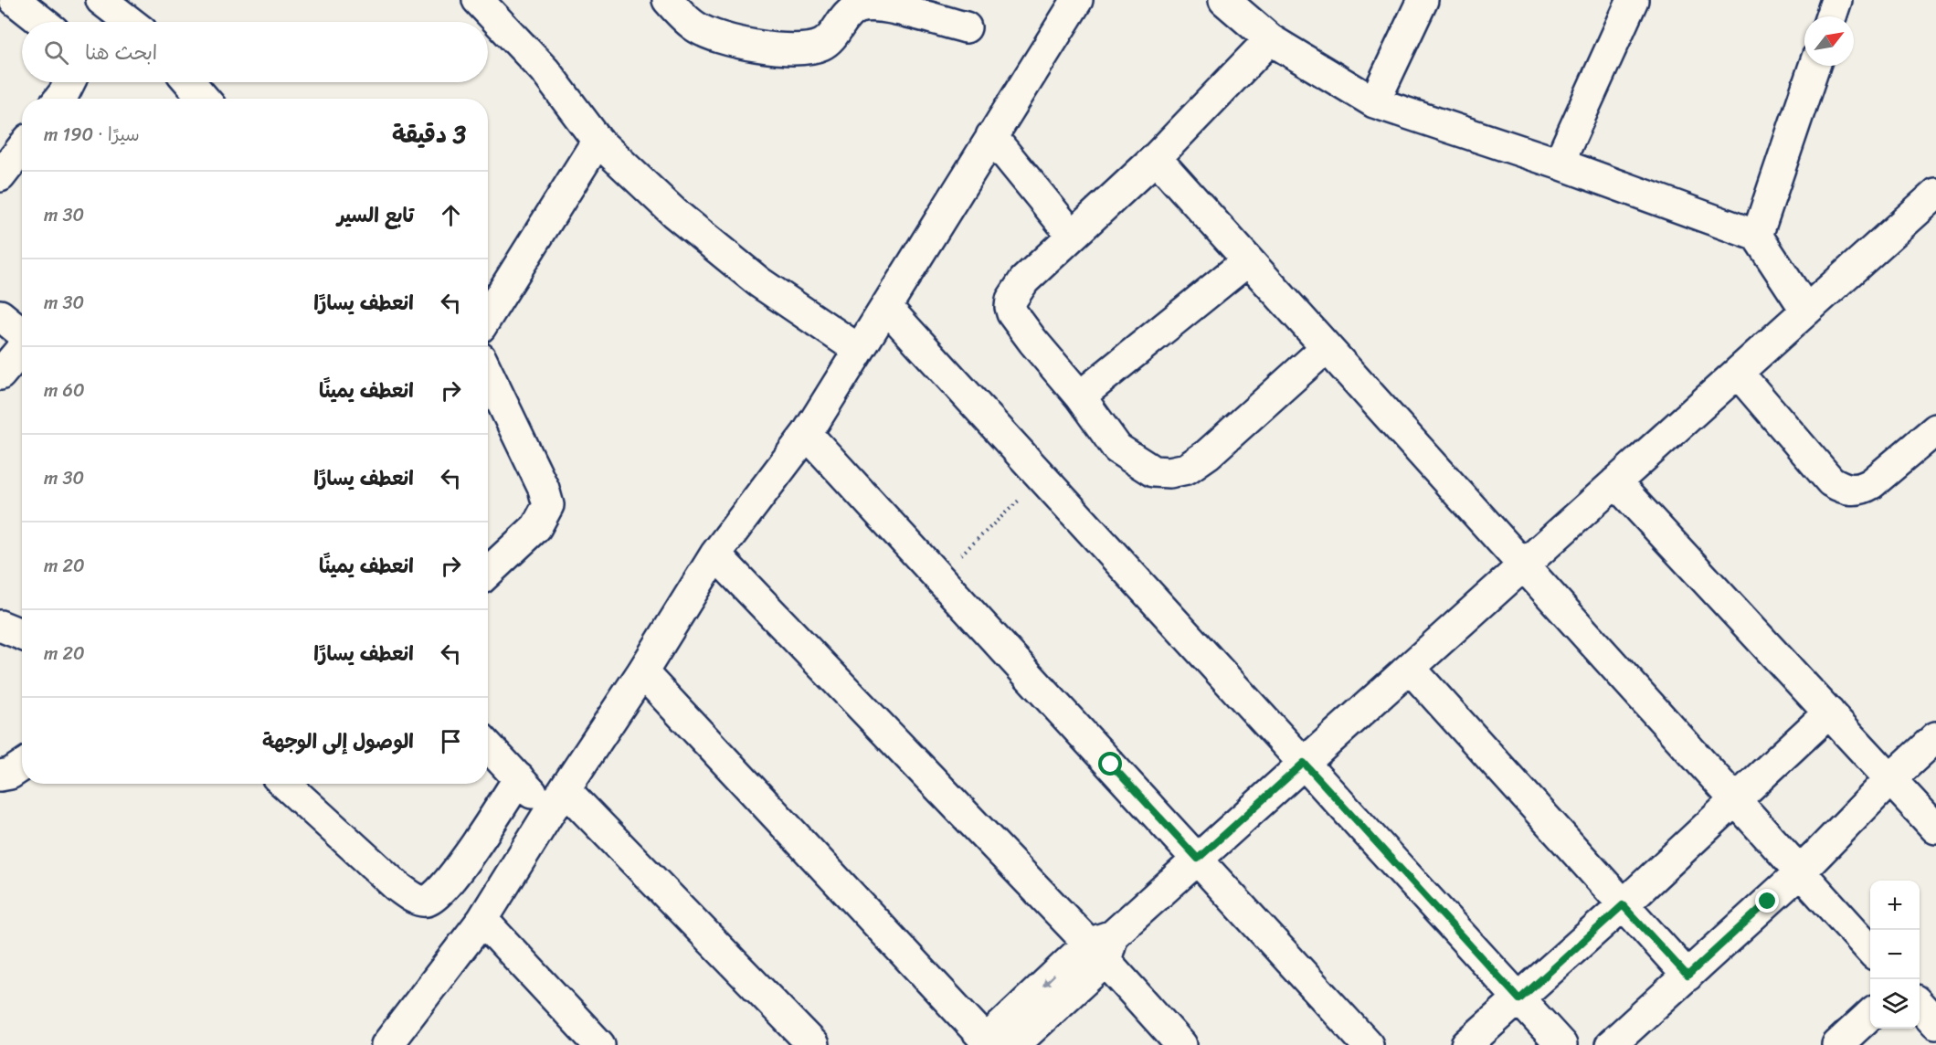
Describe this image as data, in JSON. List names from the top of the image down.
{
  "north": "top right",
  "page": {
    "search": "ابحث هنا",
    "heading": ["3 دقيقة", "سيرًا · 190 m"],
    "list": [
      ["تابع السير", "30 m"],
      ["انعطف يسارًا", "30 m"],
      ["انعطف يمينًا", "60 m"],
      ["انعطف يسارًا", "30 m"],
      ["انعطف يمينًا", "20 m"],
      ["انعطف يسارًا", "20 m"],
      "الوصول إلى الوجهة"
    ],
    "map_buttons": ["+", "−"]
  }
}
